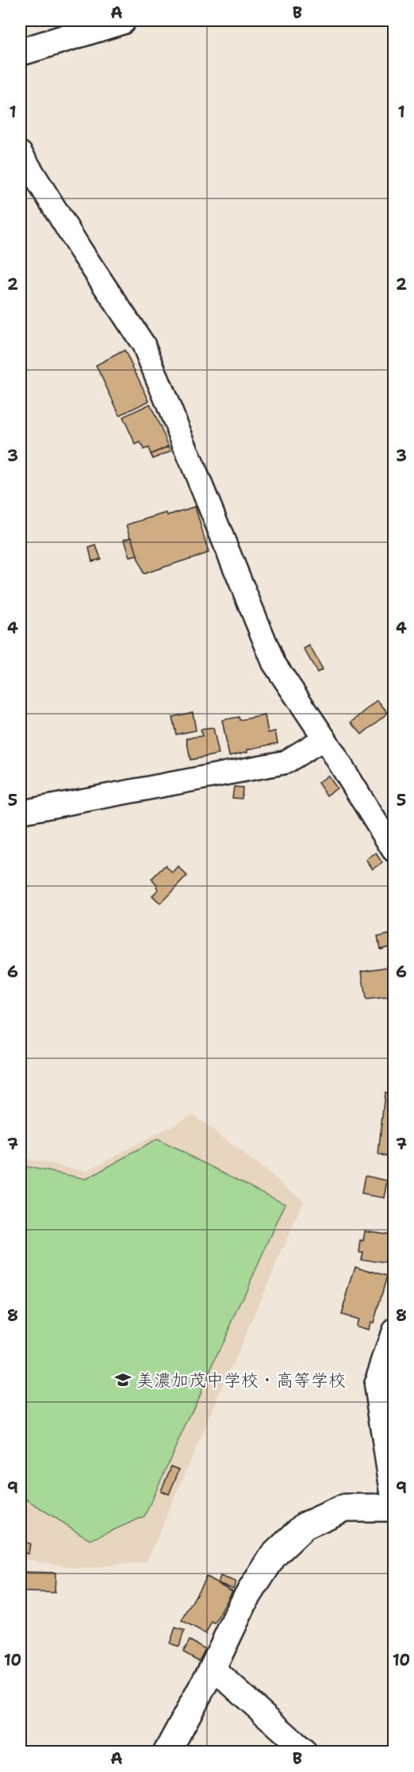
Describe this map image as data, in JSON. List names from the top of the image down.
{
  "places": {
    "school or university": ["美濃加茂中学校・高等学校"]
  },
  "grid": {
    "columns": ["A", "B"],
    "rows": [
      "1",
      "2",
      "3",
      "4",
      "5",
      "6",
      "7",
      "8",
      "9",
      "10"
    ]
  }
}
